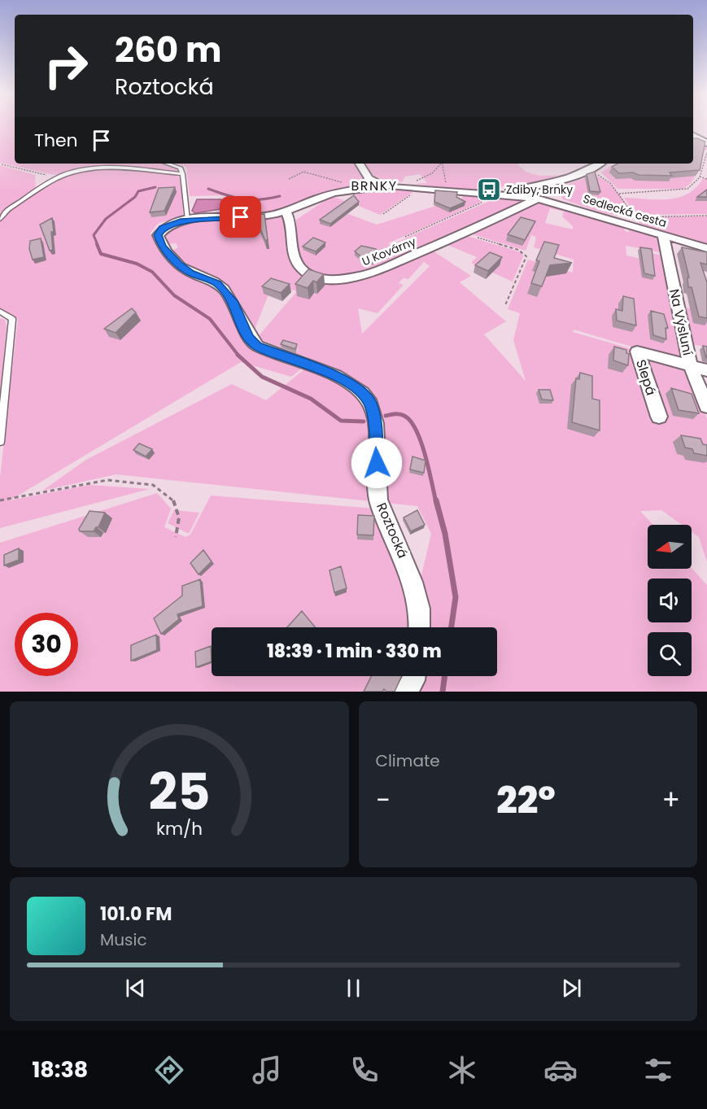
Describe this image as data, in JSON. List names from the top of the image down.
{
  "streets": {
    "street": [
      "Sedlecká cesta",
      "U Kovárny",
      "Na Výsluní",
      "Slepá",
      "Roztocká"
    ]
  },
  "crossings": [
    ["Sedlecká cesta", "U Kovárny"],
    ["Sedlecká cesta", "Na Výsluní"],
    ["Sedlecká cesta", "Roztocká"],
    ["U Kovárny", "Roztocká"],
    ["Na Výsluní", "Slepá"]
  ],
  "districts": ["BRNKY"],
  "places": {
    "bus stop": ["Zdiby, Brnky"]
  },
  "north": "left",
  "page": {
    "turn": ["260 m", "Roztocká"],
    "then": "Then",
    "limit": "30",
    "trip": "18:39 · 1 min · 330 m",
    "tile": "Climate",
    "heat": ["−", "22°", "+"],
    "song": ["101.0 FM", "Music"],
    "tabs": "18:38",
    "gauge": ["25", "km/h"]
  }
}
